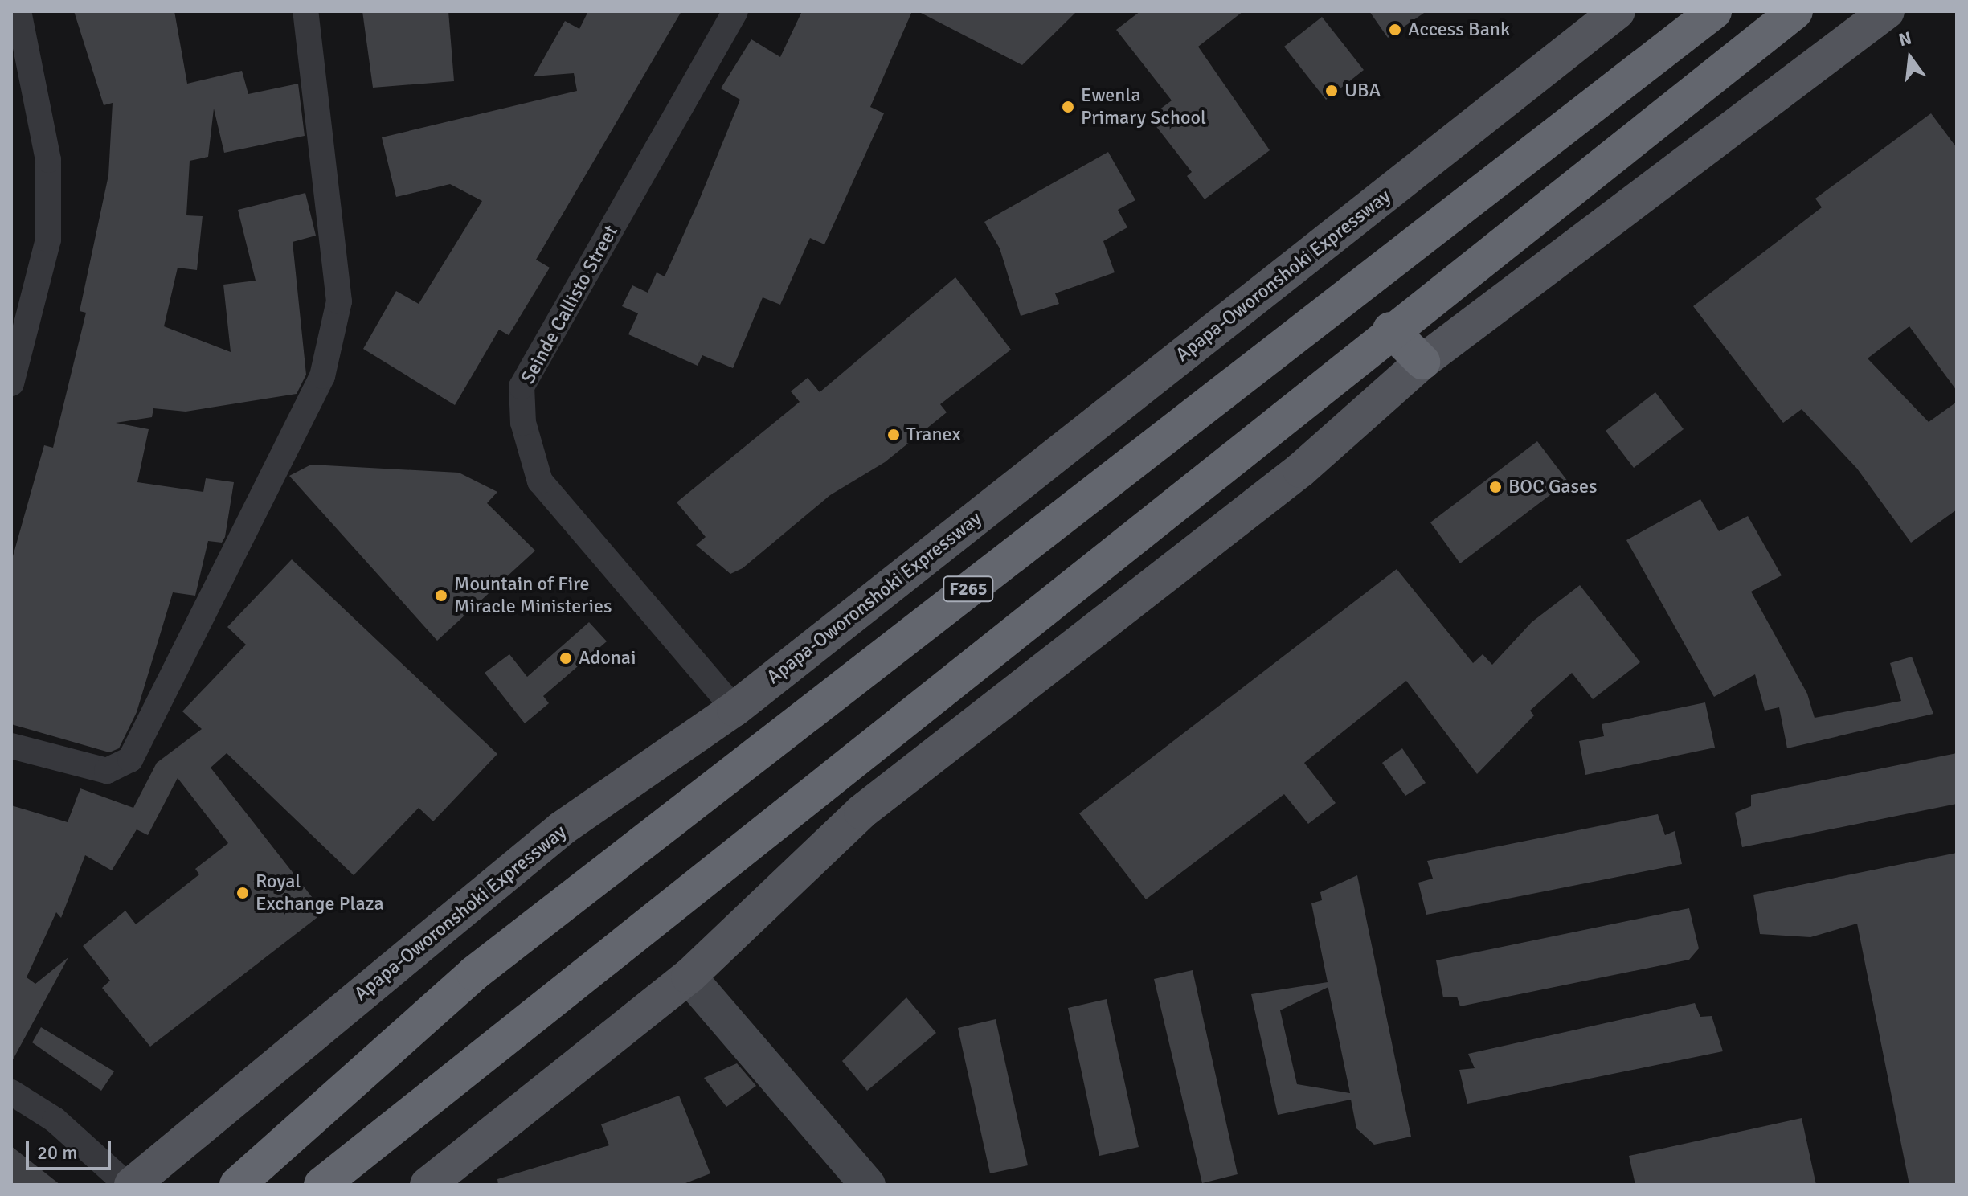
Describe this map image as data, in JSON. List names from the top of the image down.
{
  "streets": {
    "highway": ["F265"],
    "main road": ["Apapa-Oworonshoki Expressway"],
    "street": ["Seinde Callisto Street"]
  },
  "crossings": [
    ["Apapa-Oworonshoki Expressway", "Seinde Callisto Street"]
  ],
  "places": [
    "Access Bank",
    "UBA",
    "Ewenla Primary School",
    "Tranex",
    "BOC Gases",
    "Mountain of Fire Miracle Ministeries",
    "Adonai",
    "Royal Exchange Plaza"
  ],
  "scale_bar": "20 m",
  "north": "top"
}
